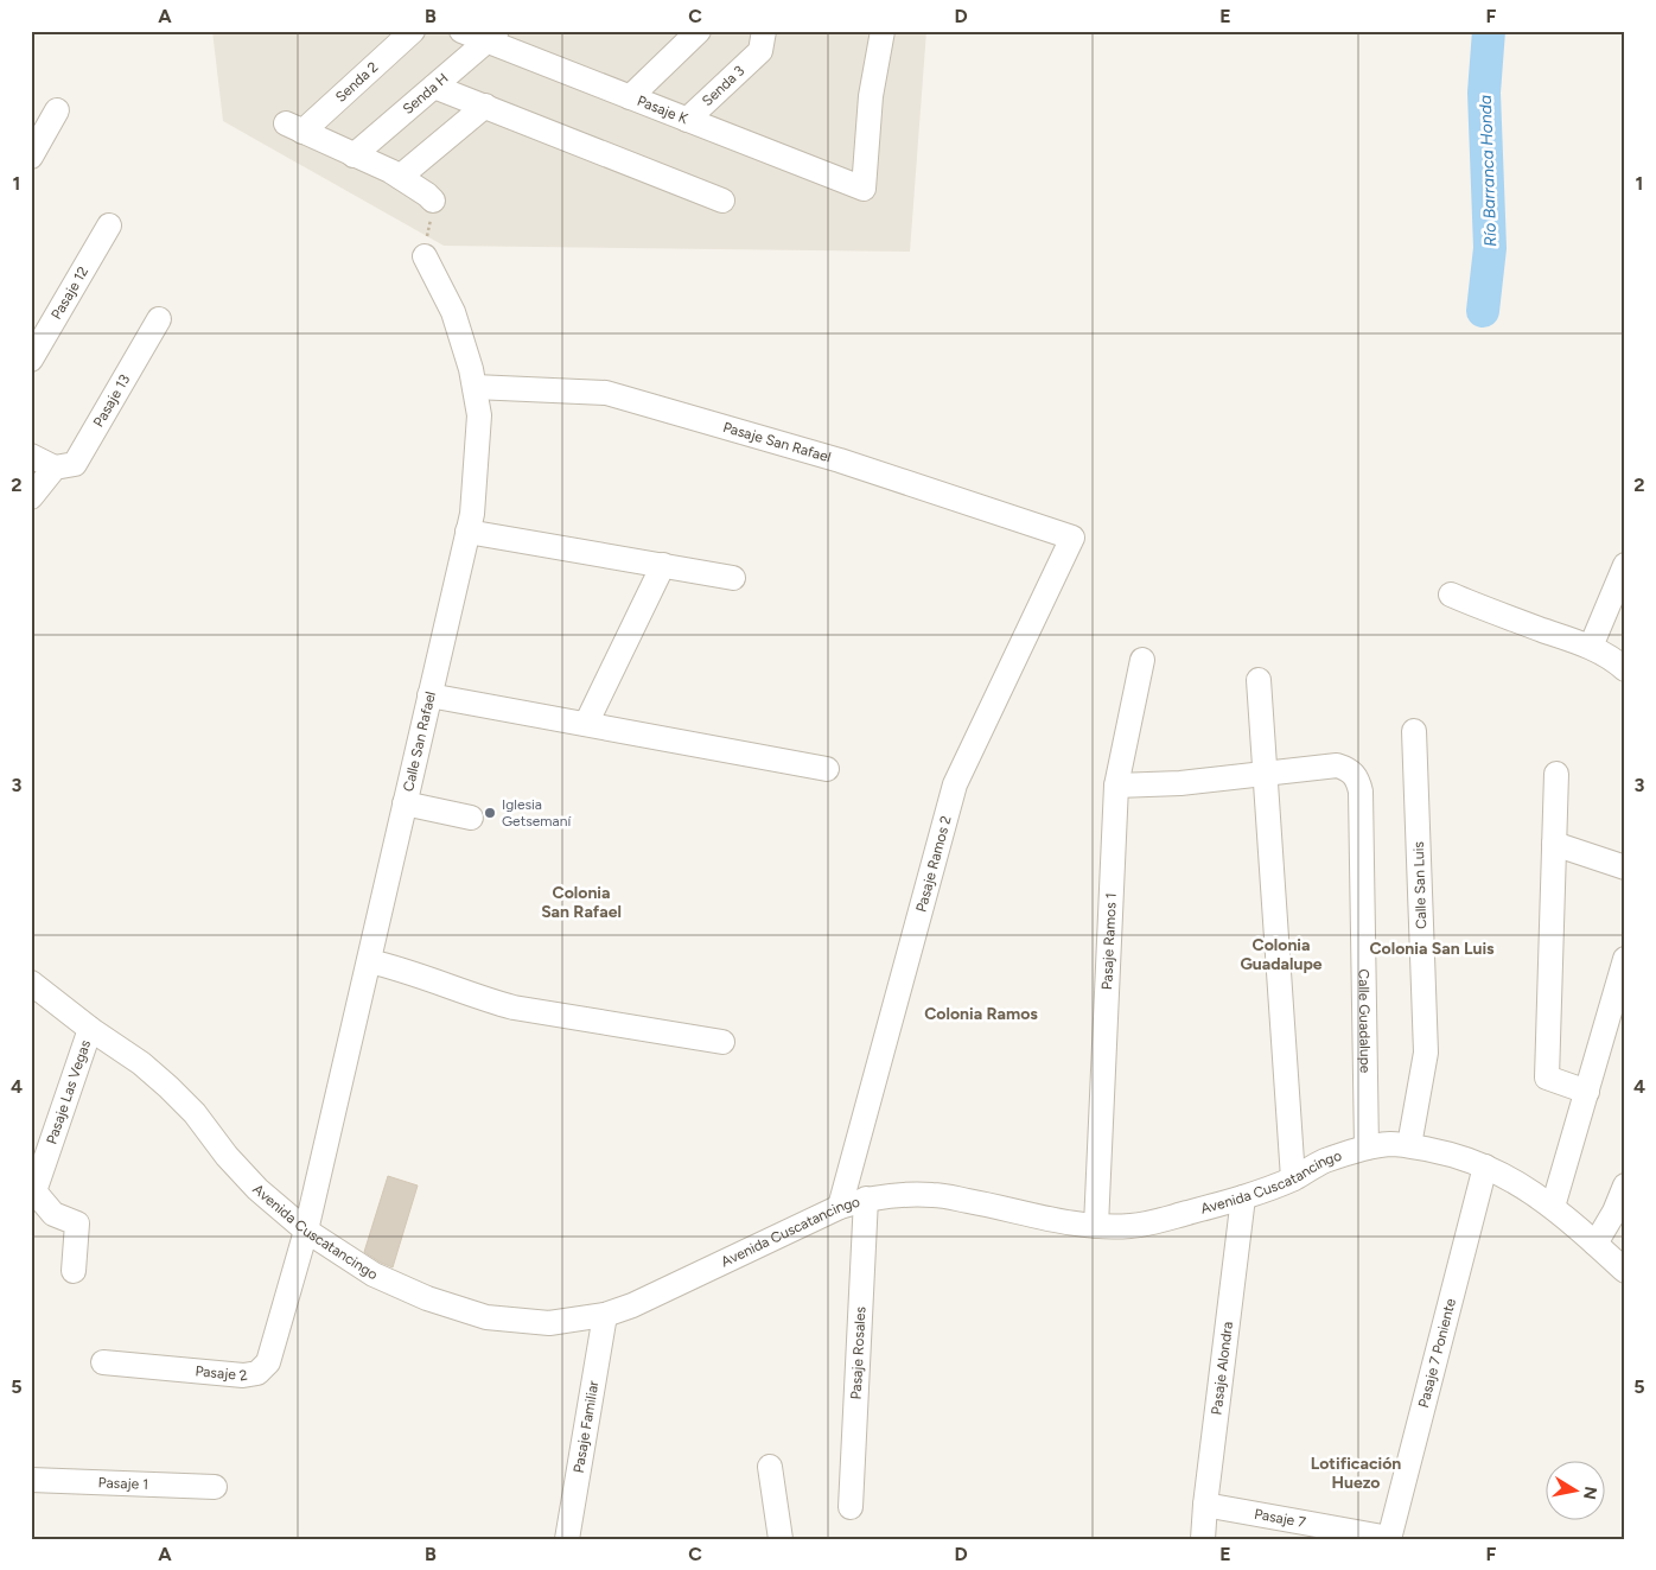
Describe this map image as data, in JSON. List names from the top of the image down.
{
  "streets": {
    "street": [
      "Senda 2",
      "Senda 3",
      "Senda H",
      "Pasaje K",
      "Pasaje 12",
      "Pasaje 13",
      "Pasaje San Rafael",
      "Calle San Rafael",
      "Pasaje Ramos 2",
      "Calle San Luis",
      "Pasaje Ramos 1",
      "Calle Guadalupe",
      "Pasaje Las Vegas",
      "Avenida Cuscatancingo",
      "Pasaje Rosales",
      "Pasaje 7 Poniente",
      "Pasaje Alondra",
      "Pasaje 2",
      "Pasaje Familiar",
      "Pasaje 1",
      "Pasaje 7"
    ]
  },
  "crossings": [
    ["Senda 2", "Senda H"],
    ["Senda 3", "Pasaje K"],
    ["Senda H", "Pasaje K"],
    ["Pasaje San Rafael", "Calle San Rafael"],
    ["Pasaje San Rafael", "Pasaje Ramos 2"],
    ["Calle San Rafael", "Avenida Cuscatancingo"],
    ["Calle San Rafael", "Pasaje 2"],
    ["Pasaje Ramos 2", "Avenida Cuscatancingo"],
    ["Calle San Luis", "Avenida Cuscatancingo"],
    ["Pasaje Ramos 1", "Avenida Cuscatancingo"],
    ["Calle Guadalupe", "Avenida Cuscatancingo"],
    ["Pasaje Las Vegas", "Avenida Cuscatancingo"],
    ["Avenida Cuscatancingo", "Pasaje Rosales"],
    ["Avenida Cuscatancingo", "Pasaje 7 Poniente"],
    ["Avenida Cuscatancingo", "Pasaje Alondra"],
    ["Avenida Cuscatancingo", "Pasaje 2"],
    ["Avenida Cuscatancingo", "Pasaje Familiar"],
    ["Pasaje 7 Poniente", "Pasaje 7"],
    ["Pasaje Alondra", "Pasaje 7"]
  ],
  "districts": [
    "Colonia San Rafael",
    "Colonia Guadalupe",
    "Colonia San Luis",
    "Colonia Ramos",
    "Lotificación Huezo"
  ],
  "water": ["Río Barranca Honda"],
  "places": ["Iglesia Getsemaní"],
  "north": "right",
  "grid": {
    "columns": [
      "A",
      "B",
      "C",
      "D",
      "E",
      "F"
    ],
    "rows": [
      "1",
      "2",
      "3",
      "4",
      "5"
    ]
  }
}
